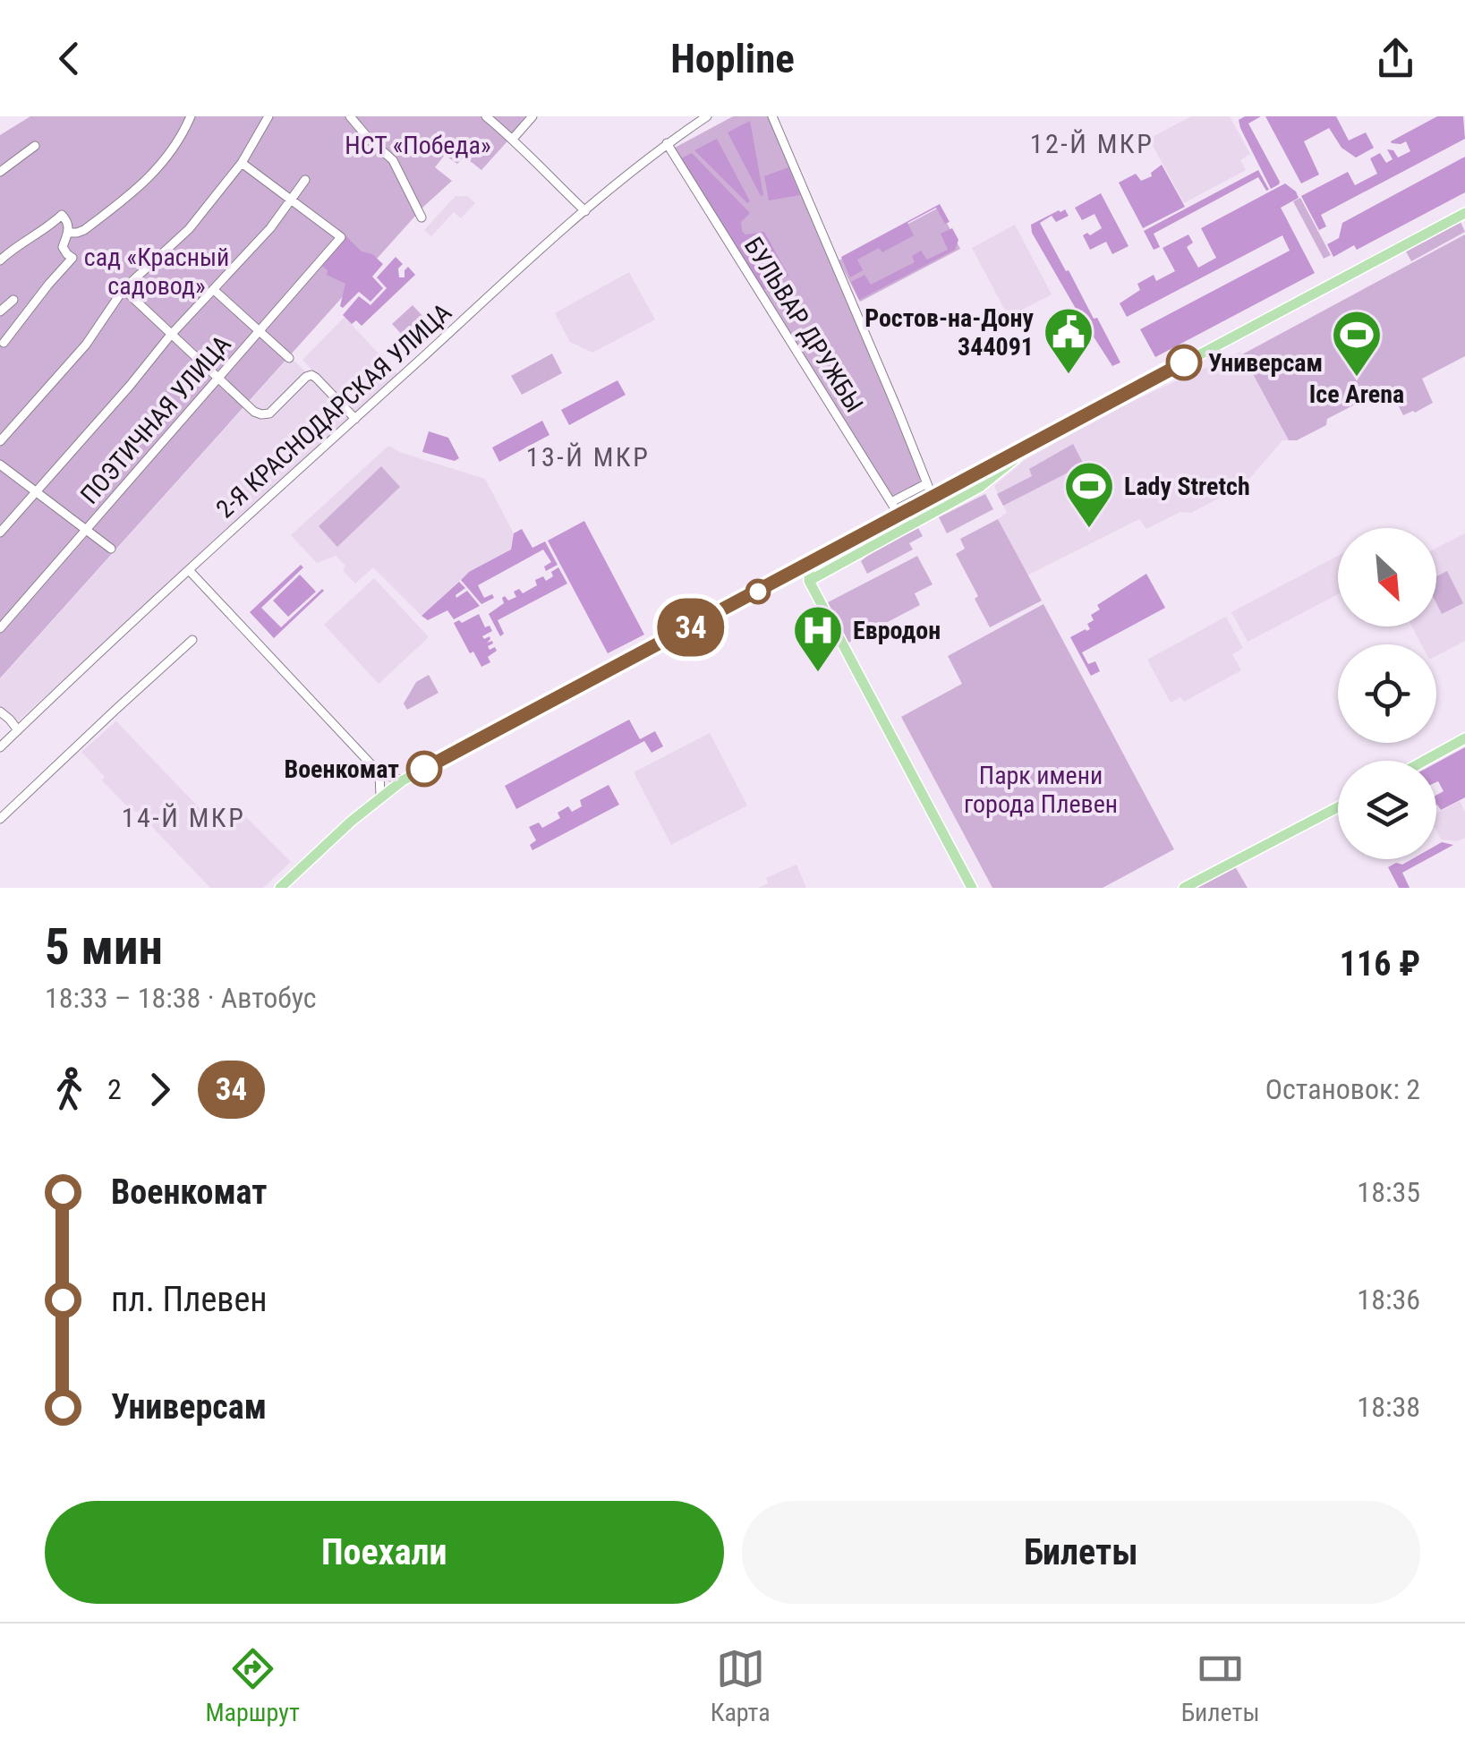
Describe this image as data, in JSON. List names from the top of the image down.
{
  "streets": {
    "street": ["БУЛЬВАР ДРУЖБЫ", "2-Я КРАСНОДАРСКАЯ УЛИЦА", "ПОЭТИЧНАЯ УЛИЦА"]
  },
  "crossings": [
    ["БУЛЬВАР ДРУЖБЫ", "2-Я КРАСНОДАРСКАЯ УЛИЦА"]
  ],
  "districts": ["12-Й МКР", "13-Й МКР", "14-Й МКР"],
  "parks": ["НСТ «Победа»", "сад «Красный садовод»", "Парк имени города Плевен"],
  "places": {
    "other": ["Универсам", "Военкомат"],
    "public building": ["Ростов-на-Дону 344091"],
    "sports": ["Ice Arena", "Lady Stretch"],
    "hospital": ["Евродон"]
  },
  "lines": ["bus line 34"],
  "north": "bottom right",
  "page": {
    "header": "Hopline",
    "on_map": "34",
    "heading": ["5 мин", "18:33 – 18:38 · Автобус", "116 ₽"],
    "legs": ["2", "34", "Остановок: 2"],
    "list": [
      {
        "name": "Военкомат",
        "value": "18:35"
      },
      {
        "name": "пл. Плевен",
        "value": "18:36"
      },
      {
        "name": "Универсам",
        "value": "18:38"
      }
    ],
    "buttons": ["Поехали", "Билеты"],
    "tabs": ["Маршрут", "Карта", "Билеты"]
  }
}
